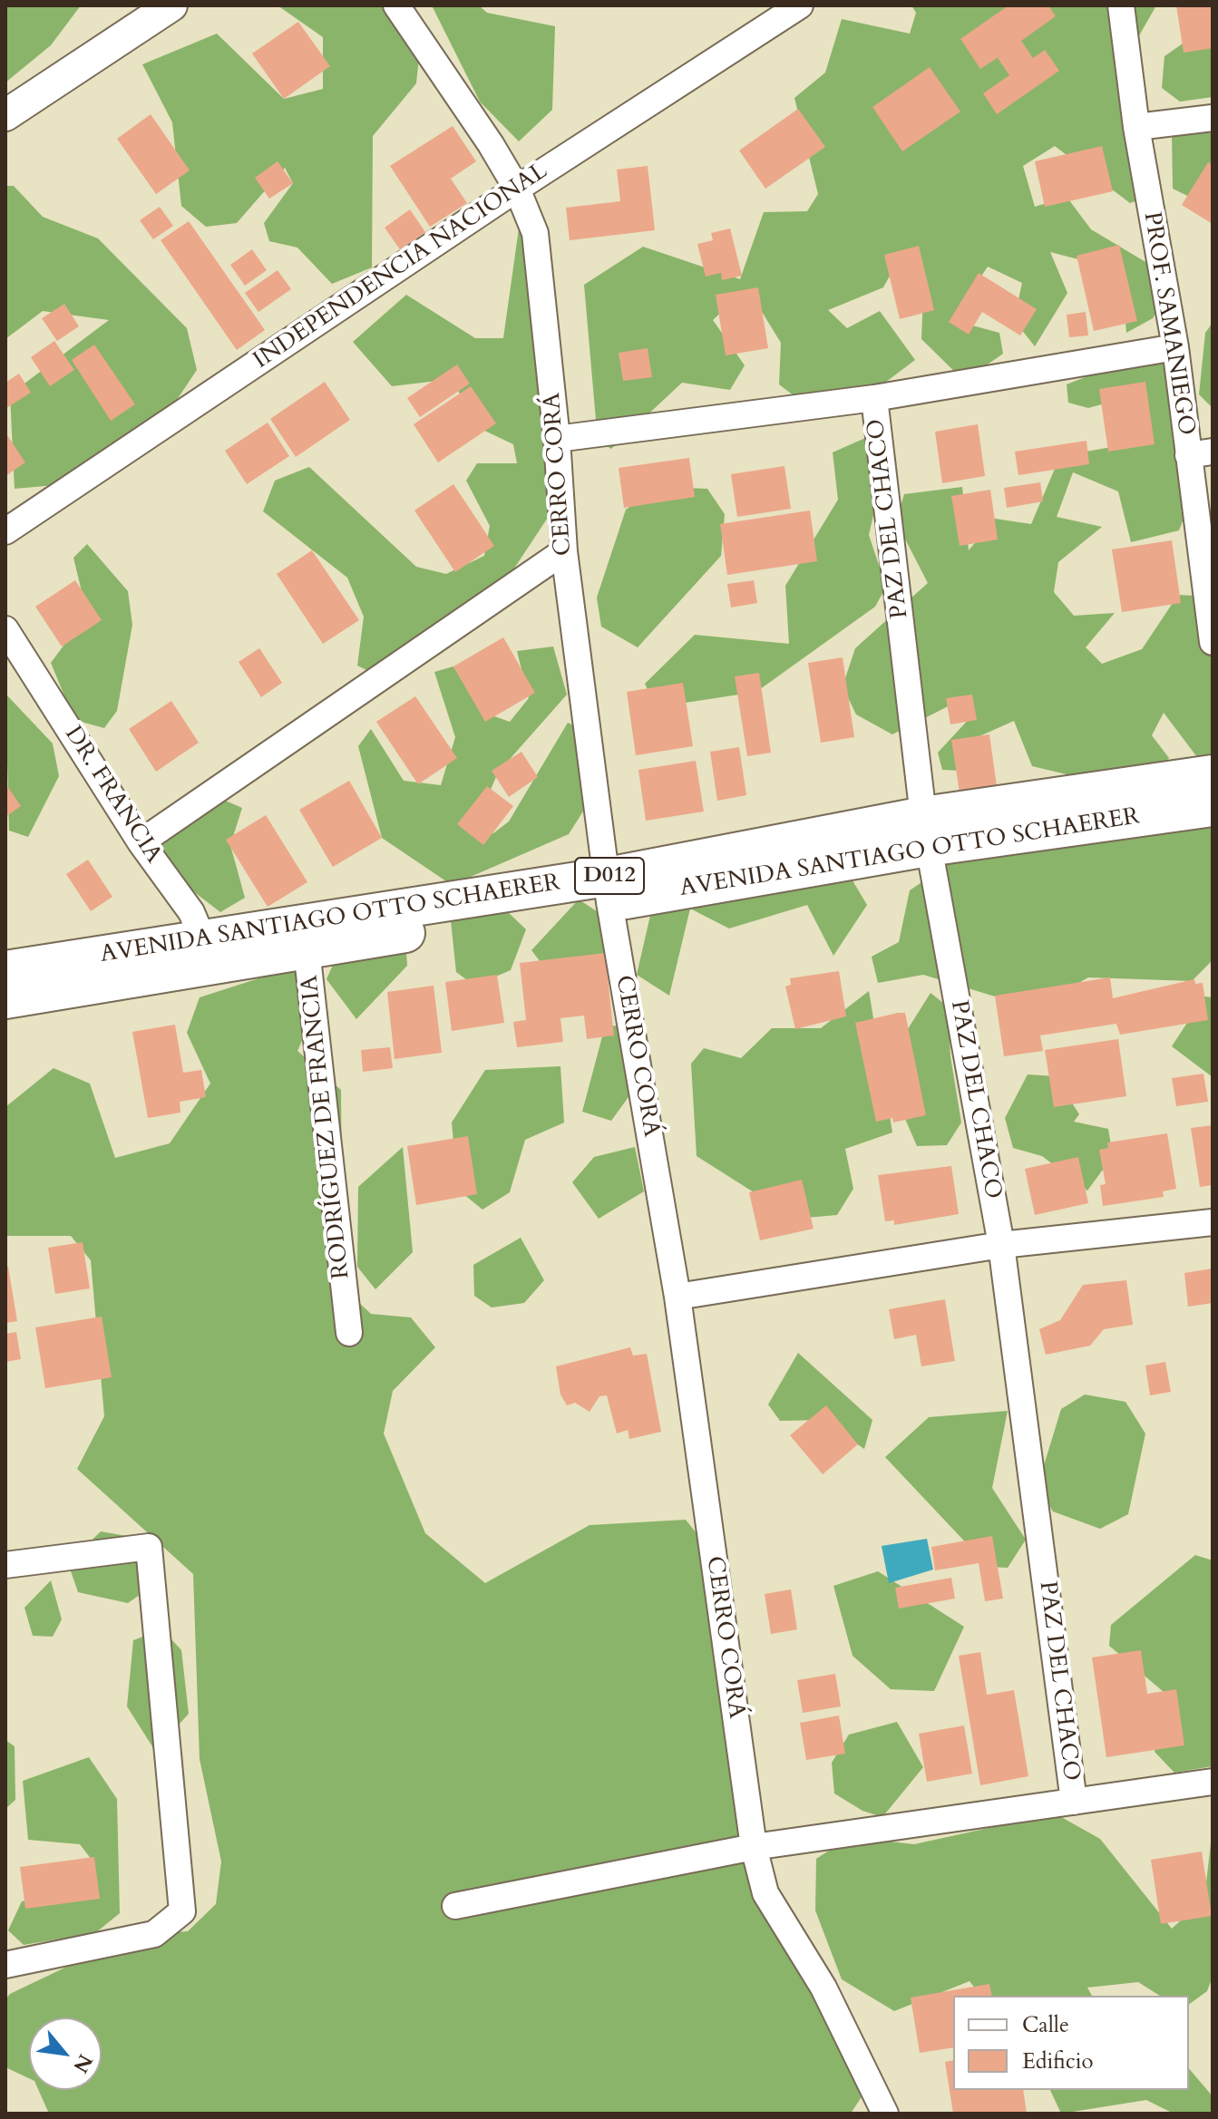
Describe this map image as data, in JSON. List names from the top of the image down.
{
  "streets": {
    "main road": ["AVENIDA SANTIAGO OTTO SCHAERER", "D012"],
    "street": [
      "INDEPENDENCIA NACIONAL",
      "PROF. SAMANIEGO",
      "CERRO CORÁ",
      "PAZ DEL CHACO",
      "DR. FRANCIA",
      "RODRÍGUEZ DE FRANCIA"
    ]
  },
  "crossings": [
    ["INDEPENDENCIA NACIONAL", "CERRO CORÁ"],
    ["CERRO CORÁ", "AVENIDA SANTIAGO OTTO SCHAERER"],
    ["PAZ DEL CHACO", "AVENIDA SANTIAGO OTTO SCHAERER"],
    ["DR. FRANCIA", "AVENIDA SANTIAGO OTTO SCHAERER"],
    ["AVENIDA SANTIAGO OTTO SCHAERER", "RODRÍGUEZ DE FRANCIA"]
  ],
  "legend": ["Calle", "Edificio"],
  "north": "bottom right"
}
